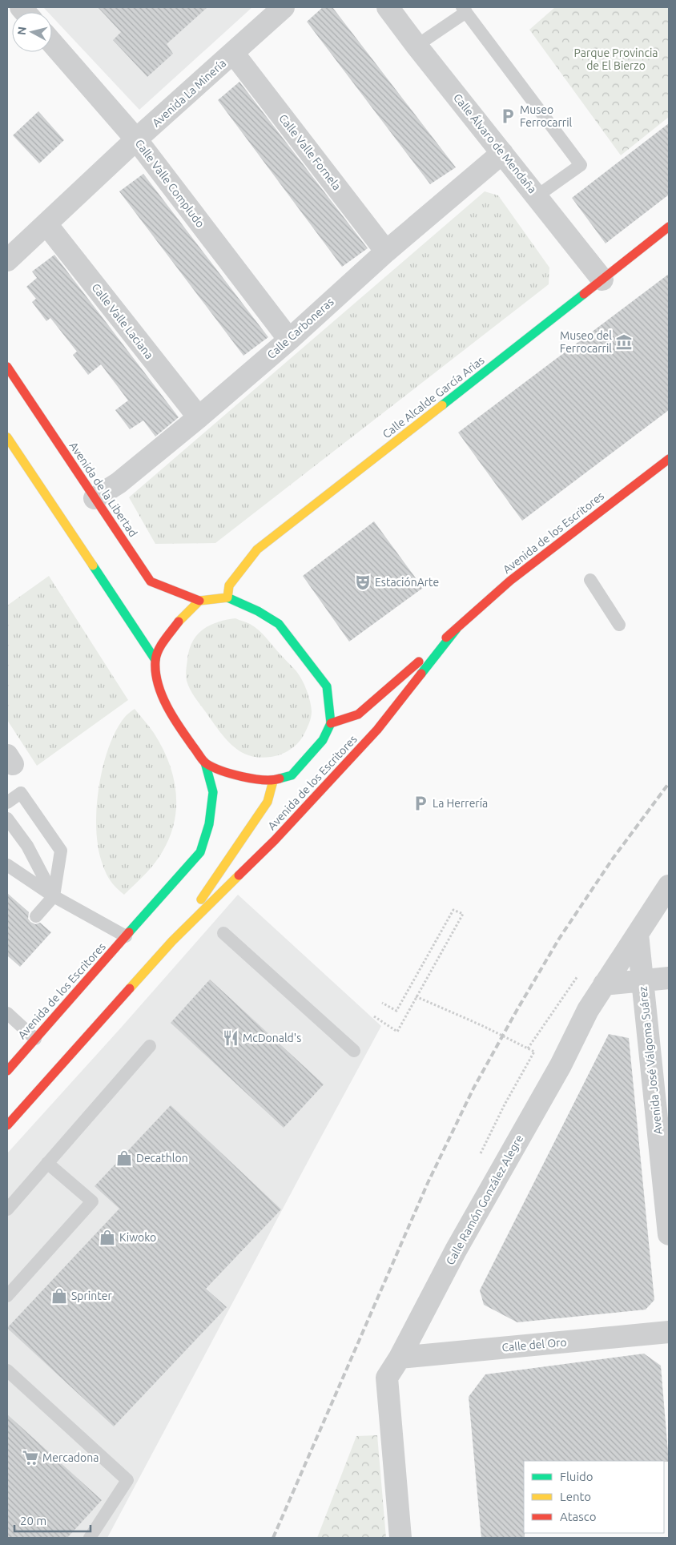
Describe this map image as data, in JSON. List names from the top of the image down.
{
  "streets": {
    "main road": ["Calle Alcalde García Arias", "Avenida de la Libertad", "Avenida de los Escritores"],
    "street": [
      "Avenida La Minería",
      "Calle Álvaro de Mendaña",
      "Calle Valle Fornela",
      "Calle Valle Compludo",
      "Calle Valle Laciana",
      "Calle Carboneras",
      "Avenida José Válgoma Suárez",
      "Calle Ramón González Alegre",
      "Calle del Oro"
    ]
  },
  "crossings": [
    ["Avenida La Minería", "Calle Valle Fornela"],
    ["Avenida La Minería", "Calle Valle Compludo"],
    ["Avenida La Minería", "Calle Valle Laciana"],
    ["Calle Álvaro de Mendaña", "Calle Carboneras"],
    ["Calle Álvaro de Mendaña", "Calle Alcalde García Arias"],
    ["Calle Valle Fornela", "Calle Carboneras"],
    ["Calle Valle Compludo", "Calle Carboneras"],
    ["Calle Valle Laciana", "Calle Carboneras"],
    ["Calle Carboneras", "Avenida de la Libertad"],
    ["Avenida José Válgoma Suárez", "Calle Ramón González Alegre"],
    ["Calle Ramón González Alegre", "Calle del Oro"]
  ],
  "parks": ["Parque Provincia de El Bierzo"],
  "places": {
    "parking": ["Museo Ferrocarril", "La Herrería"],
    "museum": ["Museo del Ferrocarril"],
    "theatre": ["EstaciónArte"],
    "restaurant": ["McDonald's"],
    "shop": ["Decathlon", "Kiwoko", "Sprinter"],
    "supermarket": ["Mercadona"]
  },
  "legend": ["Fluido", "Lento", "Atasco"],
  "scale_bar": "20 m",
  "north": "left"
}
